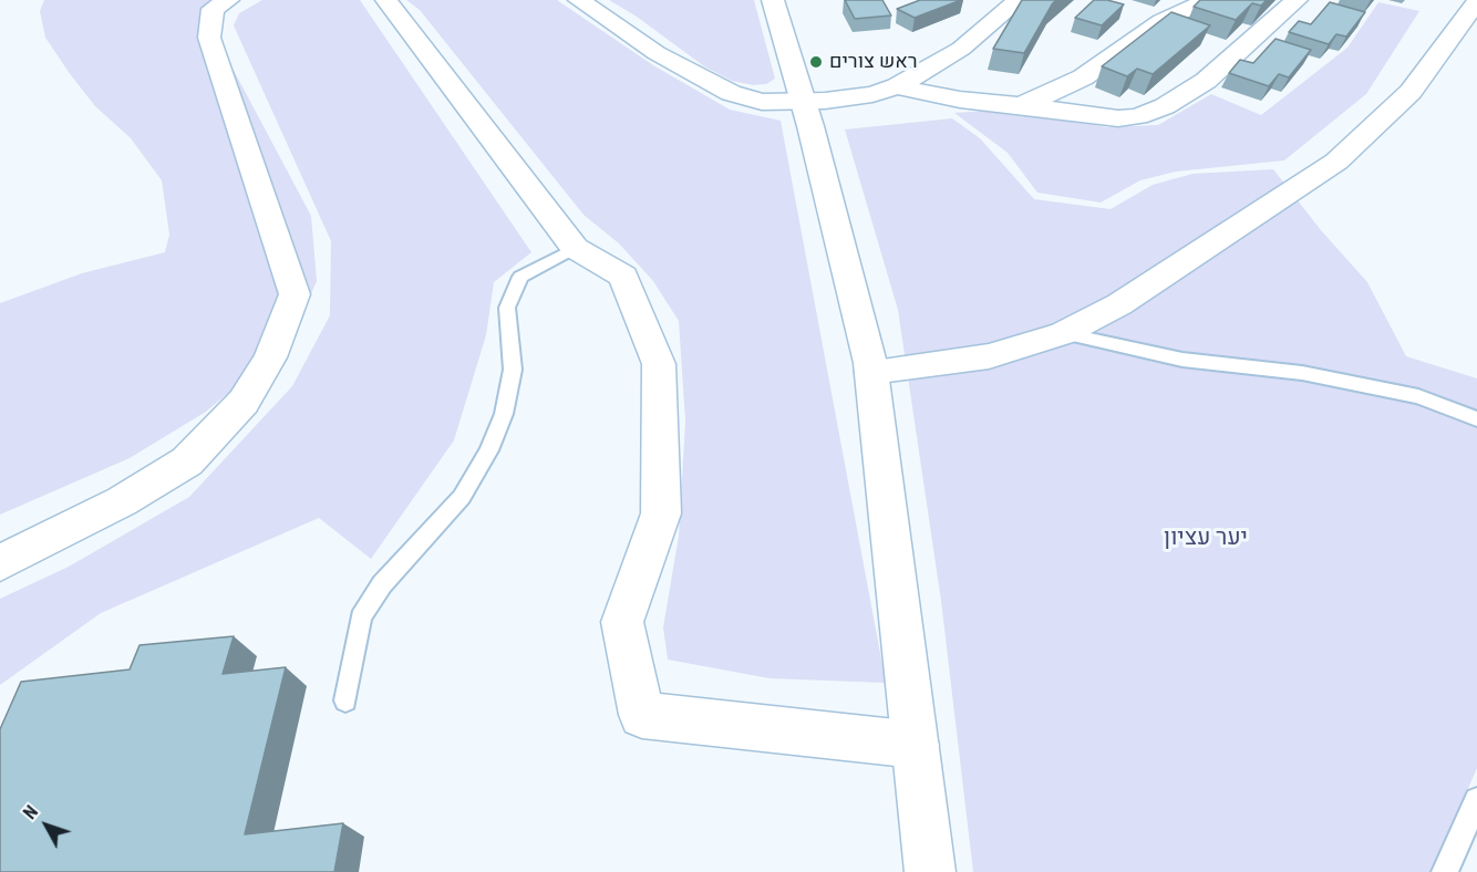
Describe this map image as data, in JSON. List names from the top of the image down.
{
  "parks": ["יער עציון"],
  "places": ["ראש צורים"],
  "north": "top left"
}
